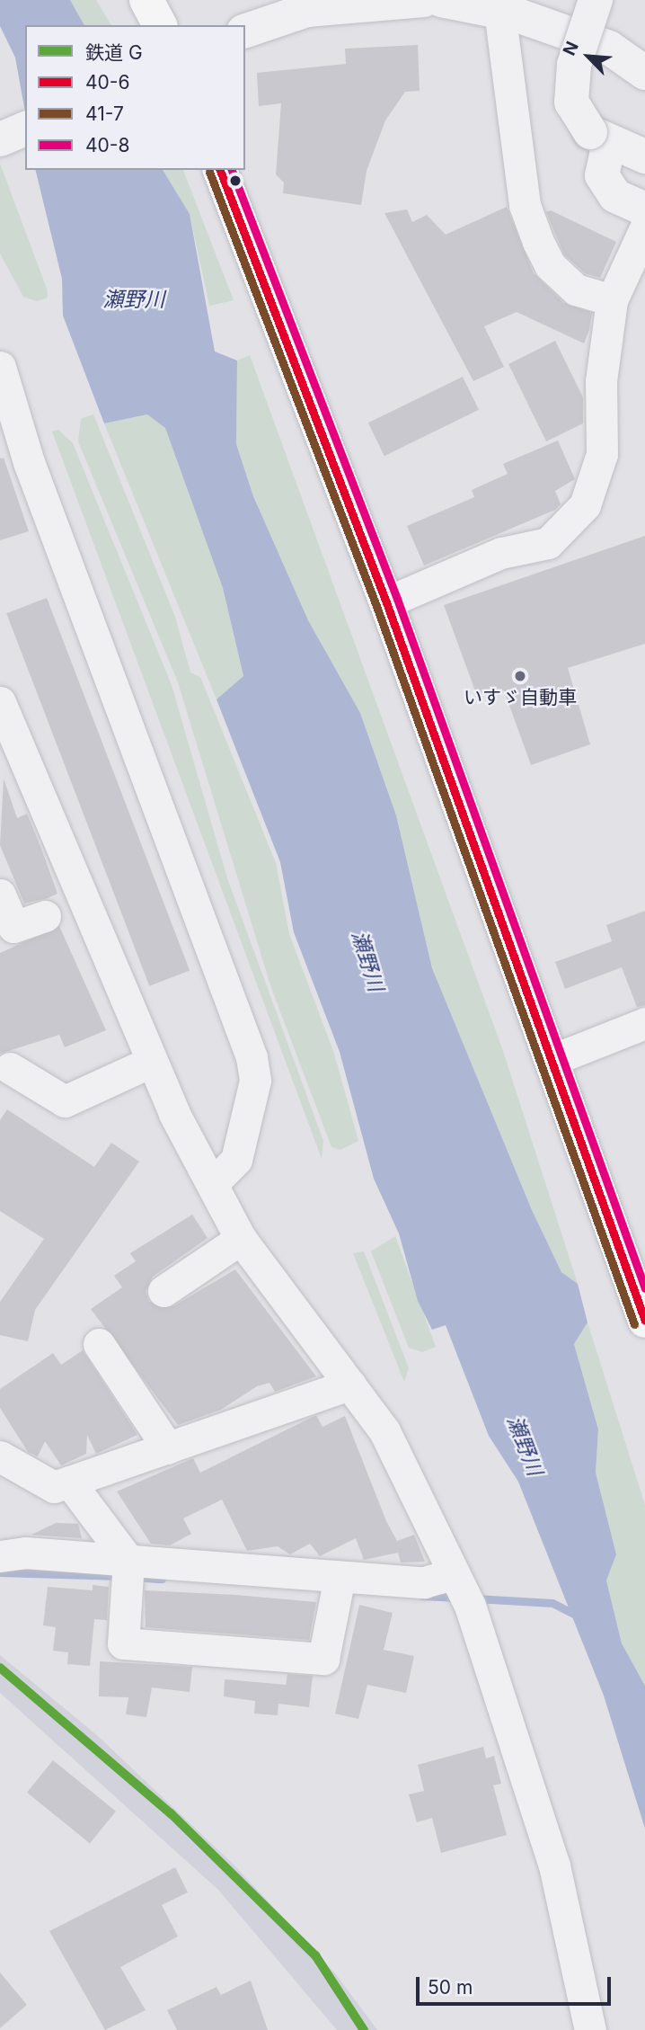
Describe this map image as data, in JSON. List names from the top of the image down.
{
  "water": ["瀬野川"],
  "places": ["いすゞ自動車"],
  "lines": [
    "transit line 40-6",
    "transit line 40-8",
    "transit line 41-7",
    "rail line G"
  ],
  "legend": [
    "鉄道 G",
    "40-6",
    "41-7",
    "40-8"
  ],
  "scale_bar": "50 m",
  "north": "top left"
}
